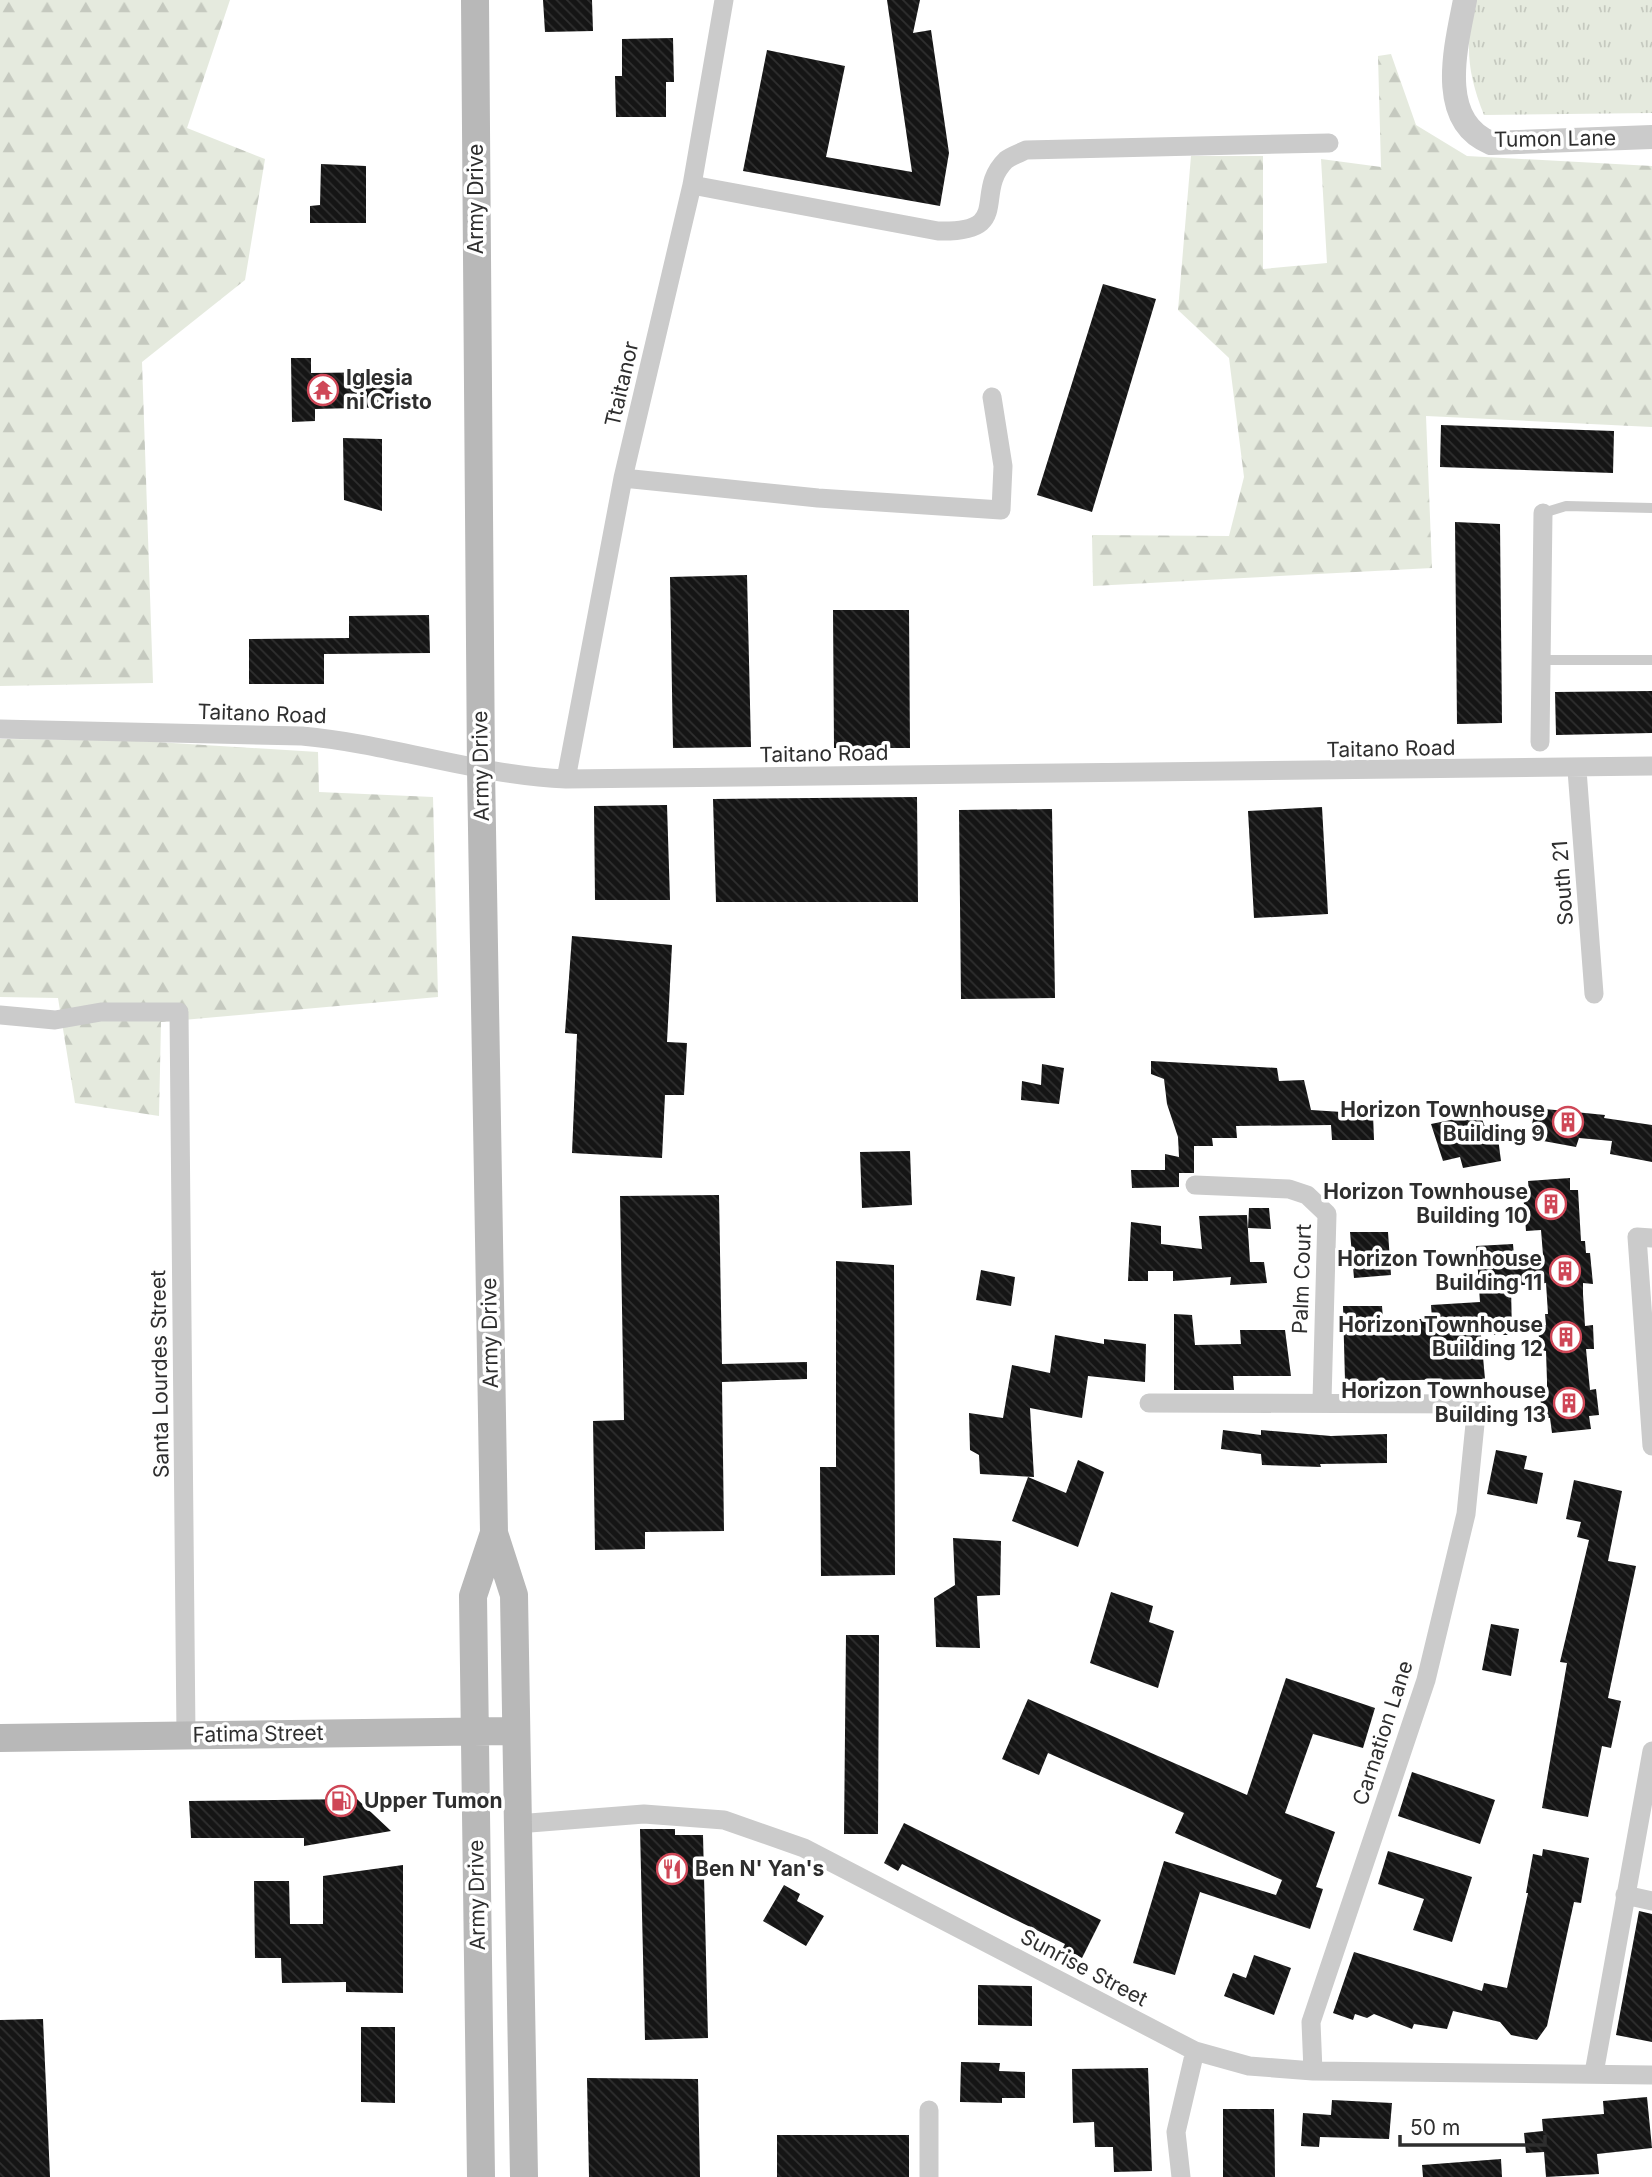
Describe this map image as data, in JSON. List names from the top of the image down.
{
  "streets": {
    "main road": ["Army Drive", "Fatima Street"],
    "street": [
      "Tumon Lane",
      "Ttaitanor",
      "Taitano Road",
      "South 21",
      "Palm Court",
      "Santa Lourdes Street",
      "Carnation Lane",
      "Sunrise Street"
    ]
  },
  "crossings": [
    ["Army Drive", "Taitano Road"],
    ["Army Drive", "Fatima Street"],
    ["Army Drive", "Sunrise Street"],
    ["Ttaitanor", "Taitano Road"],
    ["Taitano Road", "South 21"],
    ["Palm Court", "Carnation Lane"],
    ["Santa Lourdes Street", "Fatima Street"],
    ["Carnation Lane", "Sunrise Street"]
  ],
  "places": {
    "temple": ["Iglesia ni Cristo"],
    "building": [
      "Horizon Townhouse Building 9",
      "Horizon Townhouse Building 10",
      "Horizon Townhouse Building 11",
      "Horizon Townhouse Building 12",
      "Horizon Townhouse Building 13"
    ],
    "fuel station": ["Upper Tumon"],
    "restaurant": ["Ben N' Yan's"]
  },
  "scale_bar": "50 m"
}
